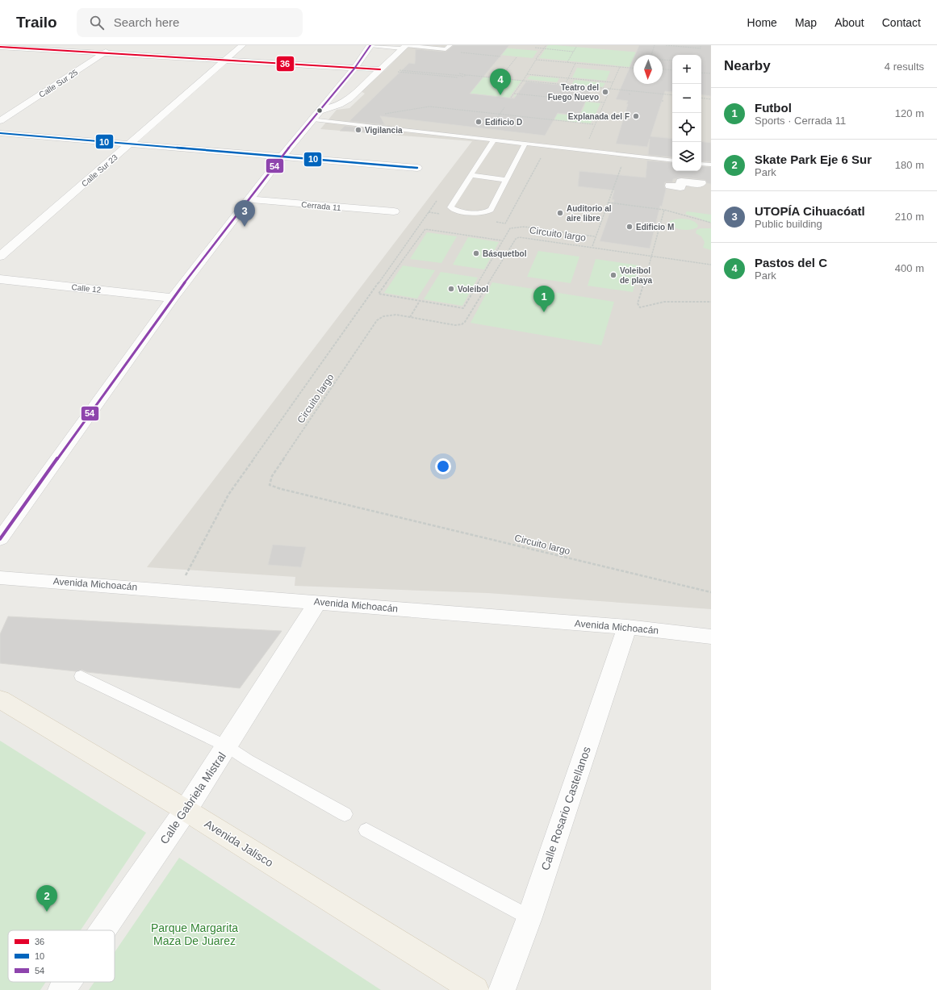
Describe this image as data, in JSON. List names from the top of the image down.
{
  "streets": {
    "main road": ["Avenida Jalisco"],
    "street": [
      "Calle Sur 25",
      "Calle Sur 23",
      "Cerrada 11",
      "Calle 12",
      "Avenida Michoacán",
      "Calle Gabriela Mistral",
      "Calle Rosario Castellanos"
    ],
    "path": ["Circuito largo"]
  },
  "crossings": [
    ["Avenida Michoacán", "Calle Gabriela Mistral"],
    ["Avenida Michoacán", "Calle Rosario Castellanos"],
    ["Calle Gabriela Mistral", "Avenida Jalisco"]
  ],
  "parks": ["Parque Margarita Maza De Juarez"],
  "places": [
    "Teatro del Fuego Nuevo",
    "Explanada del F",
    "Edificio D",
    "Vigilancia",
    "Auditorio al aire libre",
    "Edificio M",
    "Básquetbol",
    "Voleibol de playa",
    "Voleibol"
  ],
  "lines": ["transit line 54", "transit line 36", "transit line 10"],
  "legend": ["36", "10", "54"],
  "north": "bottom",
  "page": {
    "header": "Trailo",
    "search": "Search here",
    "nav": [
      "Home",
      "Map",
      "About",
      "Contact"
    ],
    "heading": ["Nearby", "4 results"],
    "map_buttons": ["+", "−"],
    "pins": [
      "4",
      "3",
      "1",
      "2"
    ],
    "list": [
      {
        "mark": "1",
        "name": "Futbol",
        "note": "Sports · Cerrada 11",
        "value": "120 m"
      },
      {
        "mark": "2",
        "name": "Skate Park Eje 6 Sur",
        "note": "Park",
        "value": "180 m"
      },
      {
        "mark": "3",
        "name": "UTOPÍA Cihuacóatl",
        "note": "Public building",
        "value": "210 m"
      },
      {
        "mark": "4",
        "name": "Pastos del C",
        "note": "Park",
        "value": "400 m"
      }
    ]
  }
}
